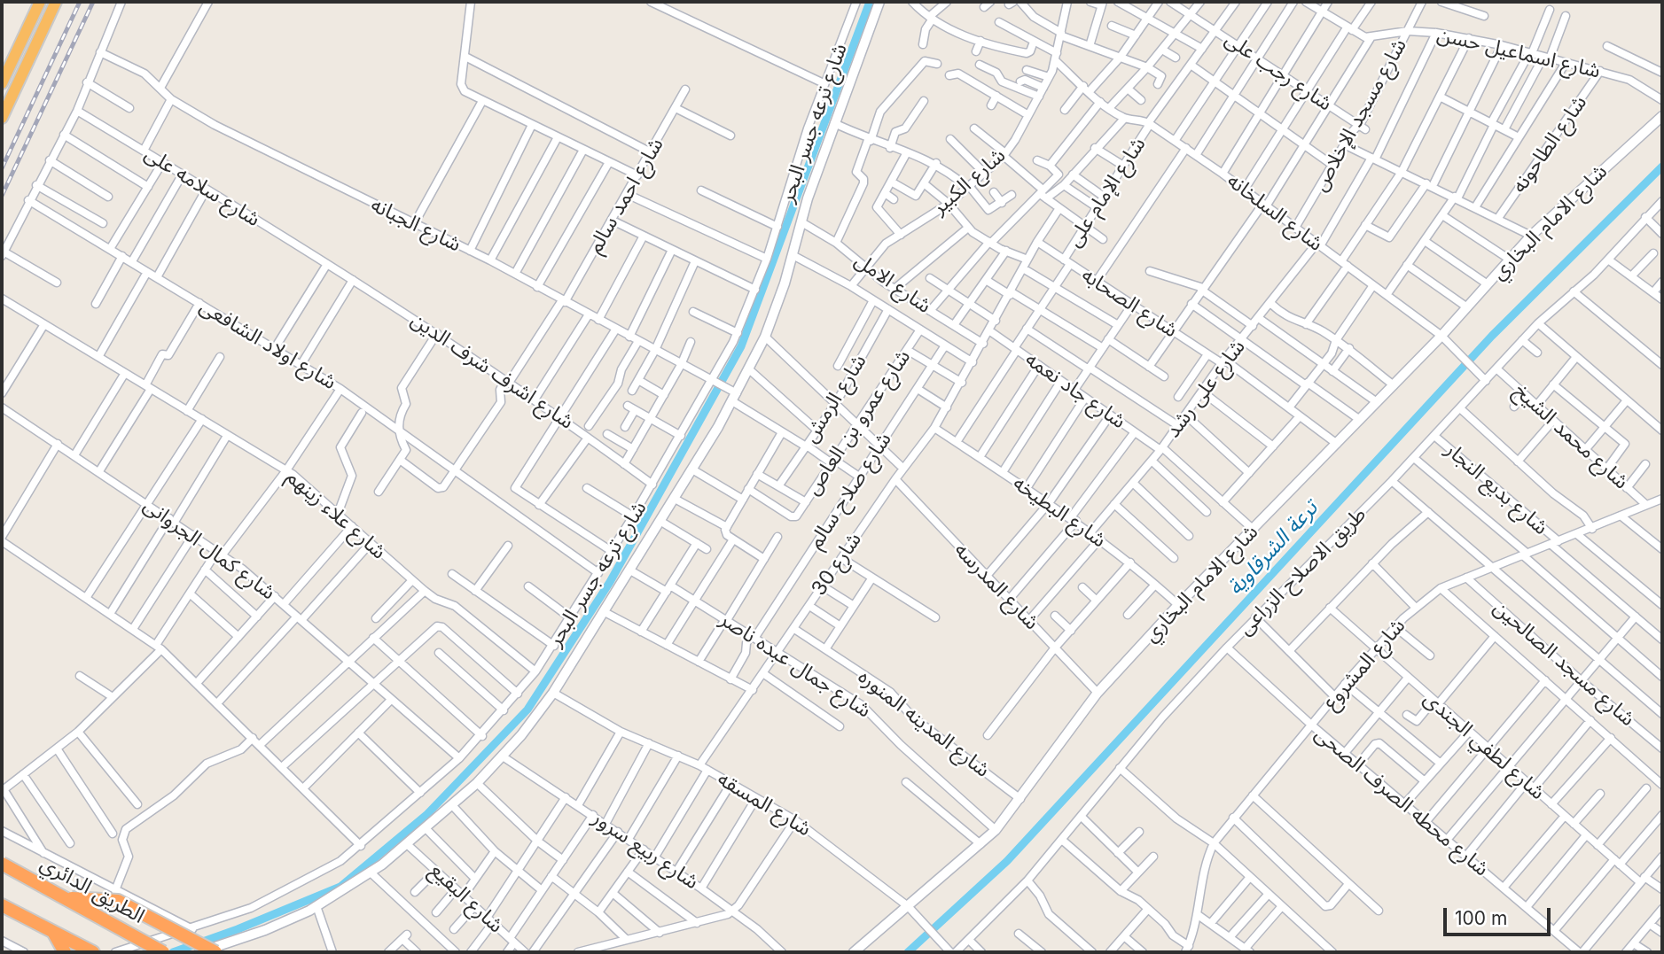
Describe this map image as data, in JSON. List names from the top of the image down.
{
  "streets": {
    "highway": ["الطريق الدائري"],
    "street": [
      "شارع اسماعيل حسن",
      "شارع رجب على",
      "شارع مسجد الإخلاص",
      "شارع ترعه جسر البحر",
      "شارع الطاحونه",
      "شارع الكبير",
      "شارع سلامه على",
      "شارع الإمام على",
      "شارع احمد سالم",
      "شارع السلخانه",
      "شارع الامام البخاري",
      "شارع الجبانه",
      "شارع الامل",
      "شارع الصحابه",
      "شارع اولاد الشافعى",
      "شارع اشرف شرف الدين",
      "شارع على رشد",
      "شارع جاد نعمه",
      "شارع الرمش",
      "شارع عمرو بن العاص",
      "شارع محمد الشيخ",
      "شارع بديع النجار",
      "شارع صلاح سالم",
      "شارع البطيخه",
      "شارع علاء زينهم",
      "شارع كمال الجروانى",
      "شارع 30",
      "طريق الاصلاح الزراعى",
      "شارع المدرسه",
      "شارع مسجد الصالحين",
      "شارع المشروع",
      "شارع جمال عبده ناصر",
      "شارع المدينه المنوره",
      "شارع لطفي الجندى",
      "شارع محطه الصرف الصحى",
      "شارع المسقه",
      "شارع ربيع سرور",
      "شارع البقيع"
    ]
  },
  "crossings": [
    ["شارع اسماعيل حسن", "شارع مسجد الإخلاص"],
    ["شارع اسماعيل حسن", "شارع الطاحونه"],
    ["شارع اسماعيل حسن", "شارع على رشد"],
    ["شارع رجب على", "شارع مسجد الإخلاص"],
    ["شارع رجب على", "شارع الإمام على"],
    ["شارع مسجد الإخلاص", "شارع السلخانه"],
    ["شارع ترعه جسر البحر", "شارع الجبانه"],
    ["شارع ترعه جسر البحر", "شارع الامل"],
    ["شارع ترعه جسر البحر", "شارع اولاد الشافعى"],
    ["شارع ترعه جسر البحر", "شارع اشرف شرف الدين"],
    ["شارع ترعه جسر البحر", "شارع علاء زينهم"],
    ["شارع ترعه جسر البحر", "شارع كمال الجروانى"],
    ["شارع ترعه جسر البحر", "شارع جمال عبده ناصر"],
    ["شارع ترعه جسر البحر", "شارع المسقه"],
    ["شارع ترعه جسر البحر", "شارع ربيع سرور"],
    ["شارع ترعه جسر البحر", "شارع البقيع"],
    ["شارع الكبير", "شارع السلخانه"],
    ["شارع الكبير", "شارع الامل"],
    ["شارع سلامه على", "شارع اشرف شرف الدين"],
    ["شارع الإمام على", "شارع السلخانه"],
    ["شارع الإمام على", "شارع الصحابه"],
    ["شارع الإمام على", "شارع جاد نعمه"],
    ["شارع الإمام على", "شارع البطيخه"],
    ["شارع احمد سالم", "شارع الجبانه"],
    ["شارع احمد سالم", "شارع اولاد الشافعى"],
    ["شارع احمد سالم", "شارع اشرف شرف الدين"],
    ["شارع السلخانه", "شارع الامام البخاري"],
    ["شارع السلخانه", "شارع على رشد"],
    ["شارع السلخانه", "طريق الاصلاح الزراعى"],
    ["شارع الامام البخاري", "شارع الصحابه"],
    ["شارع الامام البخاري", "شارع جاد نعمه"],
    ["شارع الامام البخاري", "شارع البطيخه"],
    ["شارع الامام البخاري", "شارع المدرسه"],
    ["شارع الامام البخاري", "شارع جمال عبده ناصر"],
    ["شارع الامام البخاري", "شارع المدينه المنوره"],
    ["شارع الامام البخاري", "شارع المسقه"],
    ["شارع الجبانه", "شارع الرمش"],
    ["شارع الجبانه", "شارع عمرو بن العاص"],
    ["شارع الجبانه", "شارع صلاح سالم"],
    ["شارع الصحابه", "شارع على رشد"],
    ["شارع على رشد", "شارع جاد نعمه"],
    ["شارع على رشد", "شارع البطيخه"],
    ["شارع محمد الشيخ", "طريق الاصلاح الزراعى"],
    ["شارع محمد الشيخ", "شارع المشروع"],
    ["شارع بديع النجار", "طريق الاصلاح الزراعى"],
    ["شارع بديع النجار", "شارع المشروع"],
    ["شارع صلاح سالم", "شارع جمال عبده ناصر"],
    ["شارع البطيخه", "شارع 30"],
    ["شارع 30", "شارع المدرسه"],
    ["شارع 30", "شارع جمال عبده ناصر"],
    ["شارع 30", "شارع المدينه المنوره"],
    ["شارع 30", "شارع المسقه"],
    ["طريق الاصلاح الزراعى", "شارع محطه الصرف الصحى"],
    ["شارع مسجد الصالحين", "شارع المشروع"],
    ["شارع المشروع", "شارع لطفي الجندى"],
    ["شارع المشروع", "شارع محطه الصرف الصحى"]
  ],
  "water": ["ترعة الشرقاوية"],
  "scale_bar": "100 m"
}
